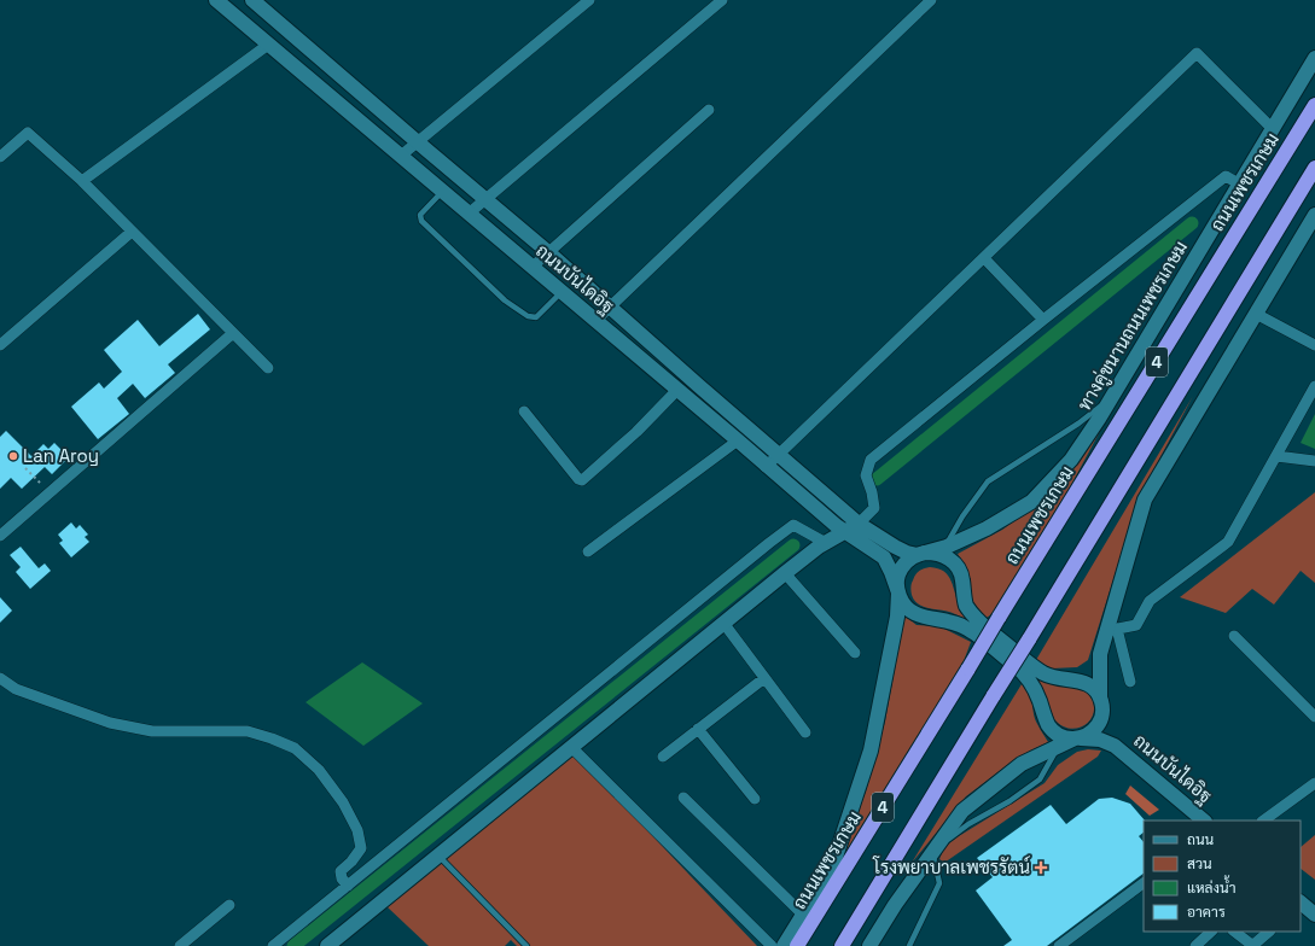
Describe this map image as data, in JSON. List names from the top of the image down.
{
  "streets": {
    "highway": ["ถนนเพชรเกษม", "4"],
    "main road": ["ถนนบันไดอิฐ", "ทางคู่ขนานถนนเพชรเกษม"]
  },
  "crossings": [
    ["ถนนบันไดอิฐ", "ทางคู่ขนานถนนเพชรเกษม"],
    ["ถนนบันไดอิฐ", "4"]
  ],
  "places": {
    "other": ["Lan Aroy"],
    "health": ["โรงพยาบาลเพชรรัตน์"]
  },
  "legend": [
    "ถนน",
    "สวน",
    "แหล่งน้ำ",
    "อาคาร"
  ]
}
